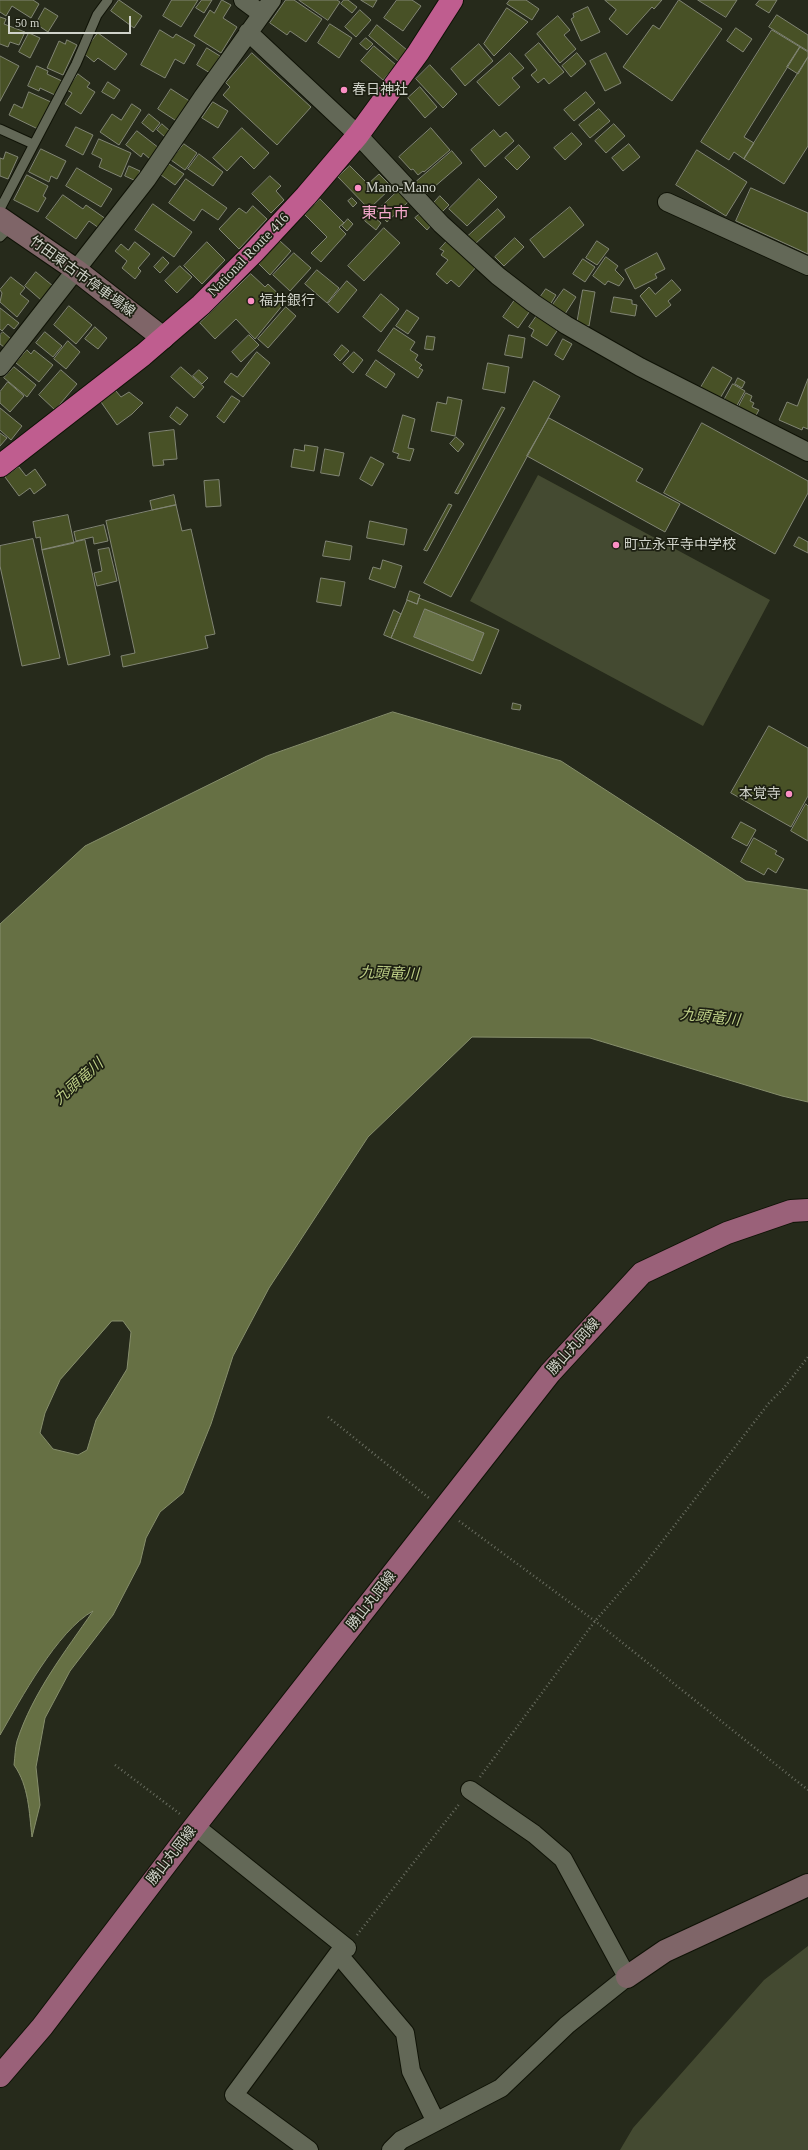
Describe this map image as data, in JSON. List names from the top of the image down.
{
  "streets": {
    "highway": ["National Route 416"],
    "main road": ["勝山丸岡線"],
    "street": ["竹田東古市停車場線"]
  },
  "crossings": [
    ["National Route 416", "竹田東古市停車場線"]
  ],
  "districts": ["東古市"],
  "water": ["九頭竜川"],
  "places": [
    "春日神社",
    "Mano-Mano",
    "福井銀行",
    "町立永平寺中学校",
    "本覚寺"
  ],
  "scale_bar": "50 m"
}
